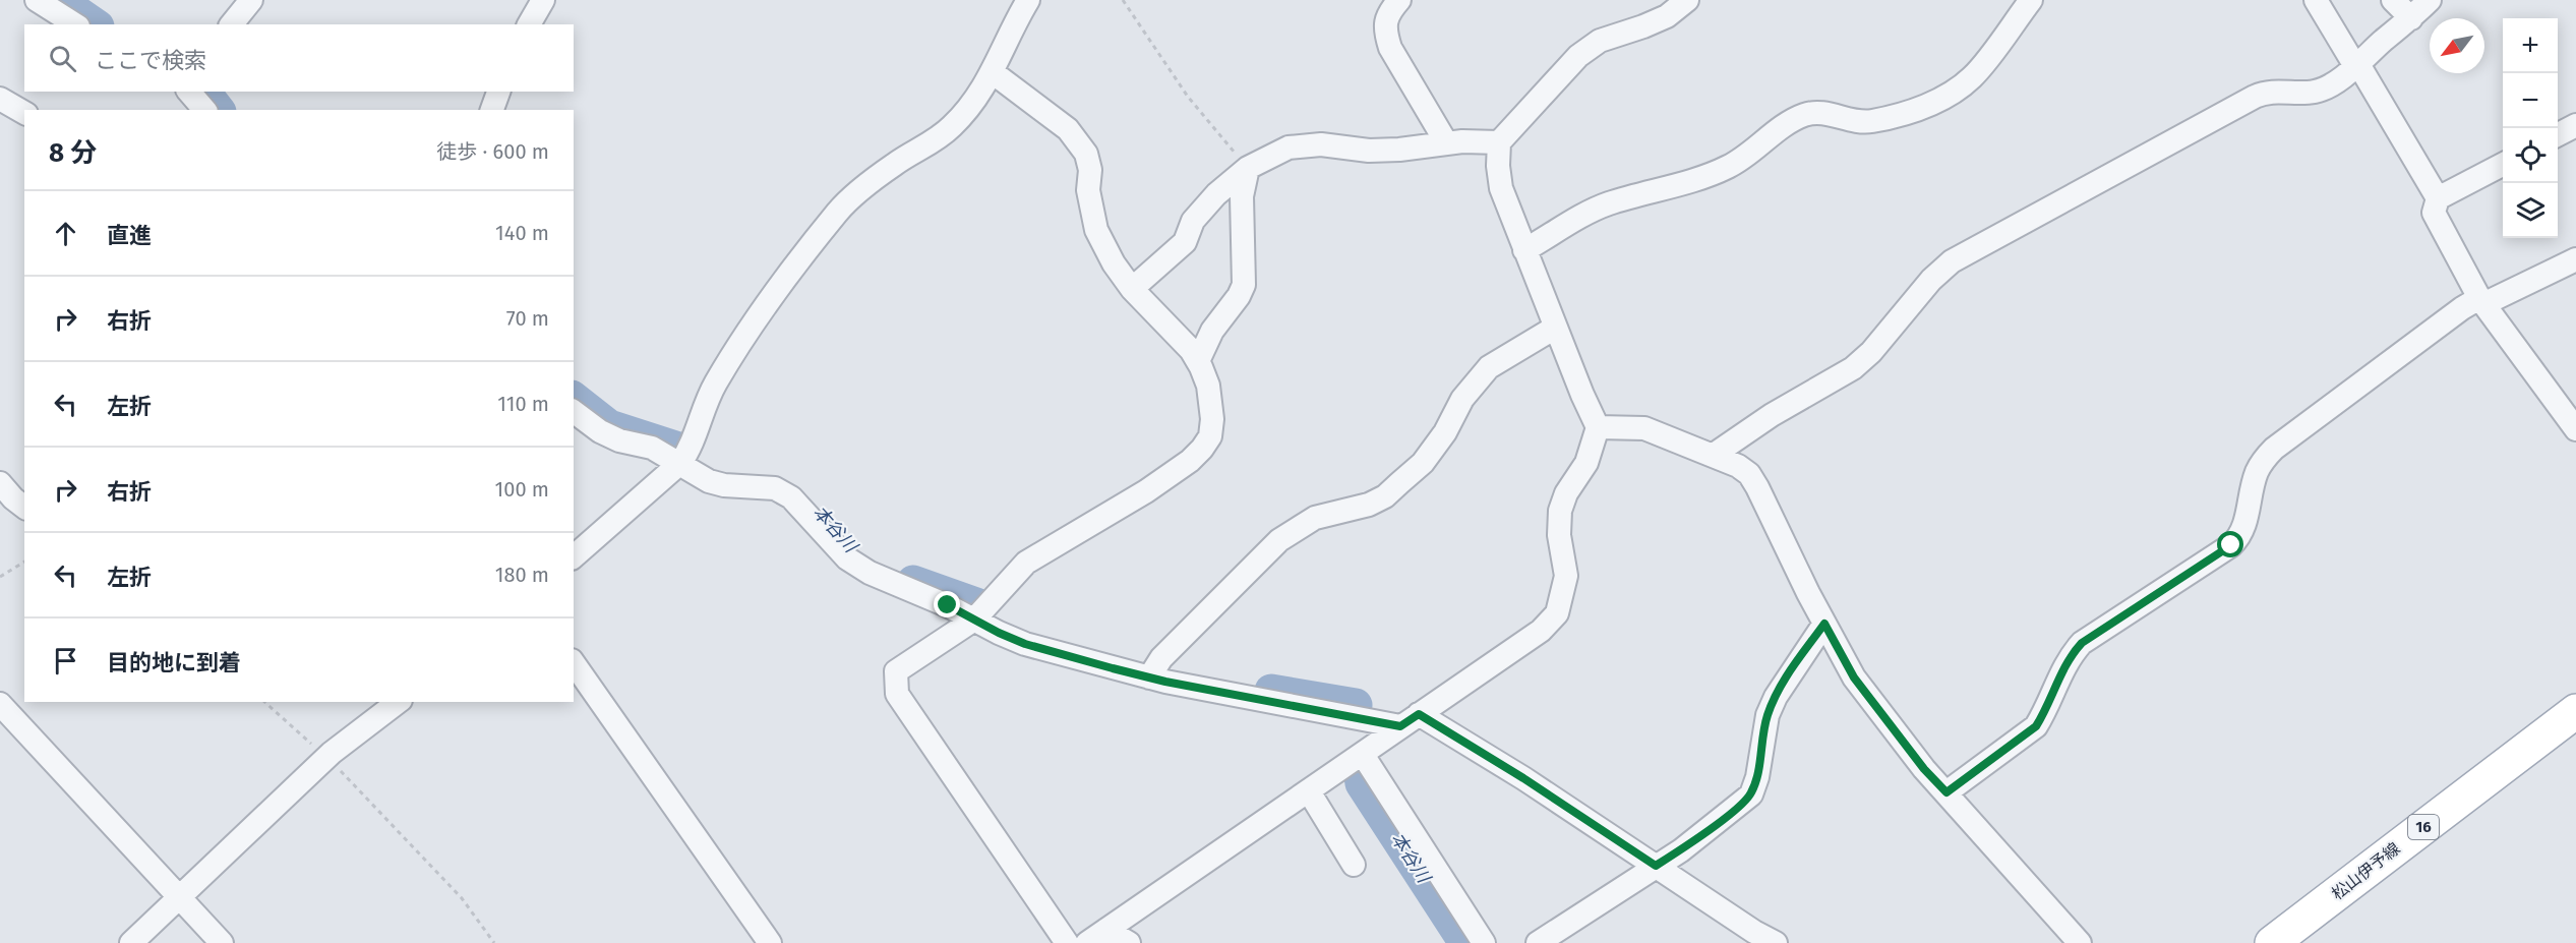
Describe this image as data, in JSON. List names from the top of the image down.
{
  "streets": {
    "main road": ["16", "松山伊予線"]
  },
  "water": ["本谷川"],
  "north": "bottom left",
  "page": {
    "map_buttons": ["+", "−"],
    "search": "ここで検索",
    "heading": ["8 分", "徒歩 · 600 m"],
    "list": [
      ["直進", "140 m"],
      ["右折", "70 m"],
      ["左折", "110 m"],
      ["右折", "100 m"],
      ["左折", "180 m"],
      "目的地に到着"
    ]
  }
}
